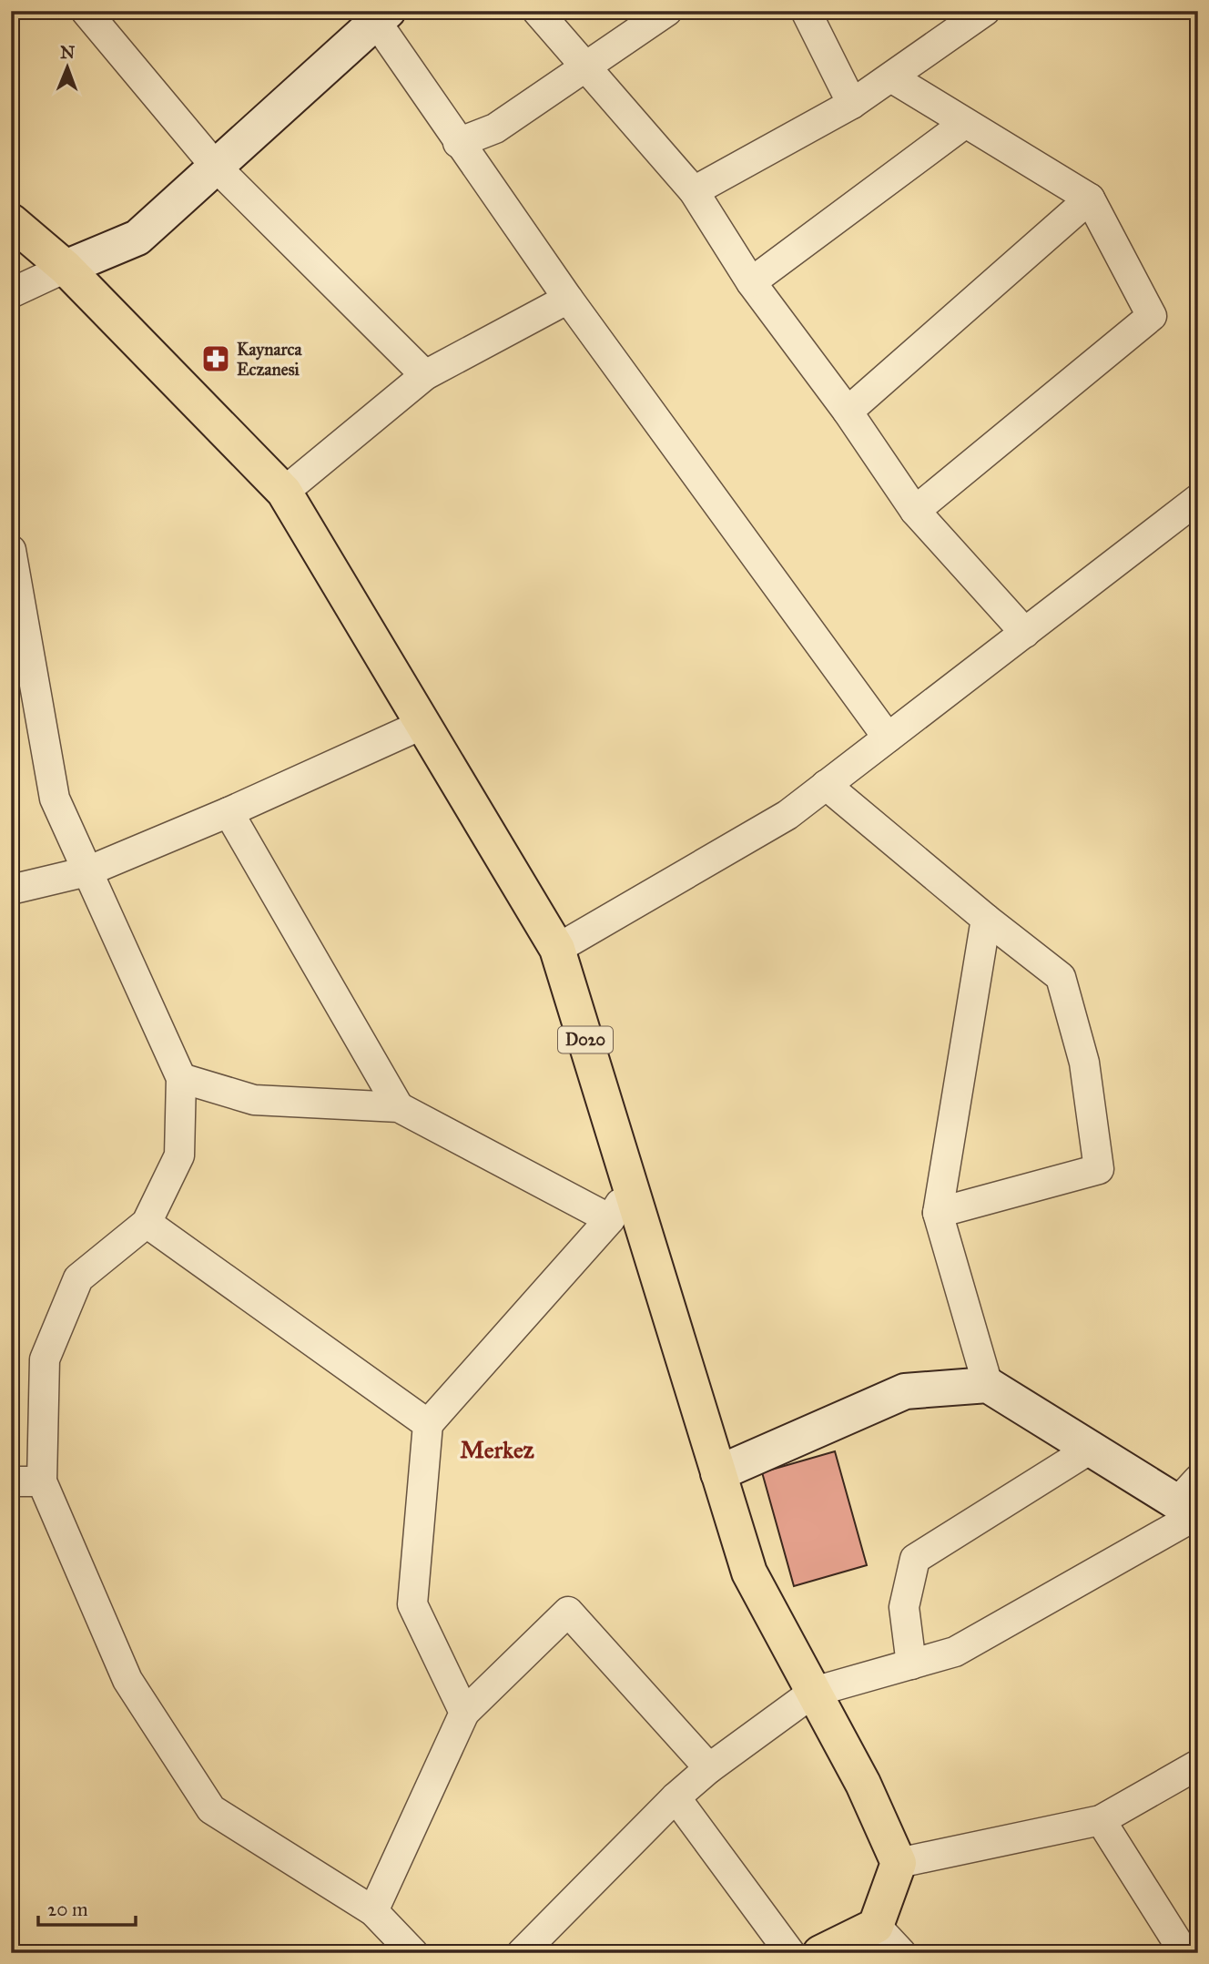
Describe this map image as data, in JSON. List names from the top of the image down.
{
  "streets": {
    "main road": ["D020"]
  },
  "districts": ["Merkez"],
  "places": {
    "pharmacy": ["Kaynarca Eczanesi"]
  },
  "scale_bar": "20 m",
  "north": "top"
}
